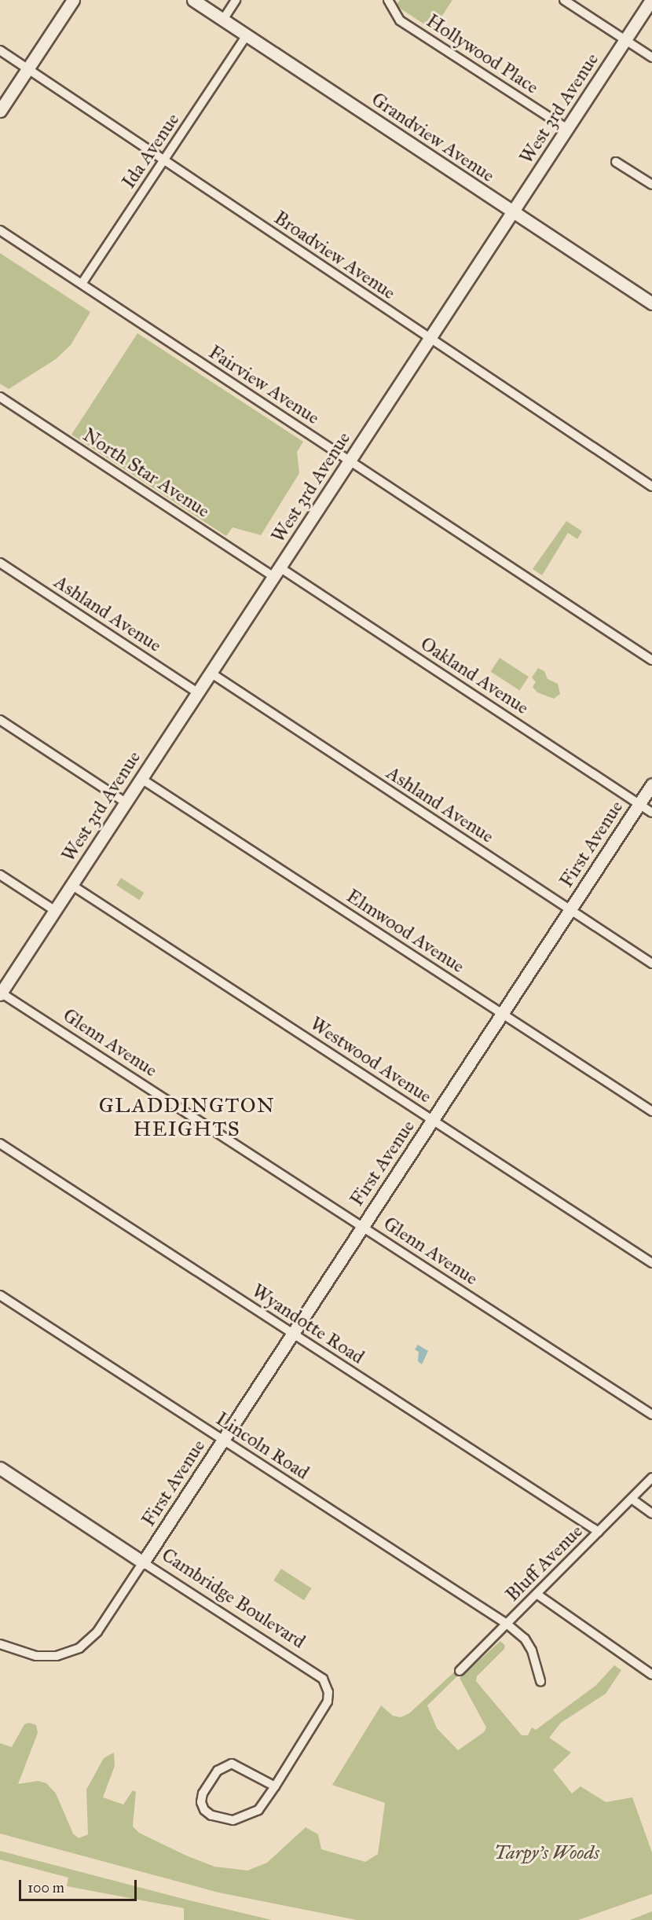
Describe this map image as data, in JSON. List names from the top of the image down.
{
  "streets": {
    "street": [
      "Hollywood Place",
      "West 3rd Avenue",
      "Grandview Avenue",
      "Ida Avenue",
      "Broadview Avenue",
      "Fairview Avenue",
      "North Star Avenue",
      "Ashland Avenue",
      "Oakland Avenue",
      "First Avenue",
      "Elmwood Avenue",
      "Glenn Avenue",
      "Westwood Avenue",
      "Wyandotte Road",
      "Lincoln Road",
      "Bluff Avenue",
      "Cambridge Boulevard"
    ]
  },
  "crossings": [
    ["Hollywood Place", "West 3rd Avenue"],
    ["West 3rd Avenue", "Grandview Avenue"],
    ["West 3rd Avenue", "Broadview Avenue"],
    ["West 3rd Avenue", "Fairview Avenue"],
    ["West 3rd Avenue", "North Star Avenue"],
    ["West 3rd Avenue", "Ashland Avenue"],
    ["West 3rd Avenue", "Oakland Avenue"],
    ["West 3rd Avenue", "Elmwood Avenue"],
    ["West 3rd Avenue", "Glenn Avenue"],
    ["West 3rd Avenue", "Westwood Avenue"],
    ["Grandview Avenue", "Ida Avenue"],
    ["Ida Avenue", "Broadview Avenue"],
    ["Ida Avenue", "Fairview Avenue"],
    ["North Star Avenue", "Oakland Avenue"],
    ["Ashland Avenue", "First Avenue"],
    ["Oakland Avenue", "First Avenue"],
    ["First Avenue", "Elmwood Avenue"],
    ["First Avenue", "Glenn Avenue"],
    ["First Avenue", "Westwood Avenue"],
    ["First Avenue", "Wyandotte Road"],
    ["First Avenue", "Lincoln Road"],
    ["First Avenue", "Cambridge Boulevard"],
    ["Wyandotte Road", "Bluff Avenue"],
    ["Lincoln Road", "Bluff Avenue"]
  ],
  "districts": ["GLADDINGTON HEIGHTS"],
  "parks": ["Tarpy's Woods"],
  "scale_bar": "100 m"
}
